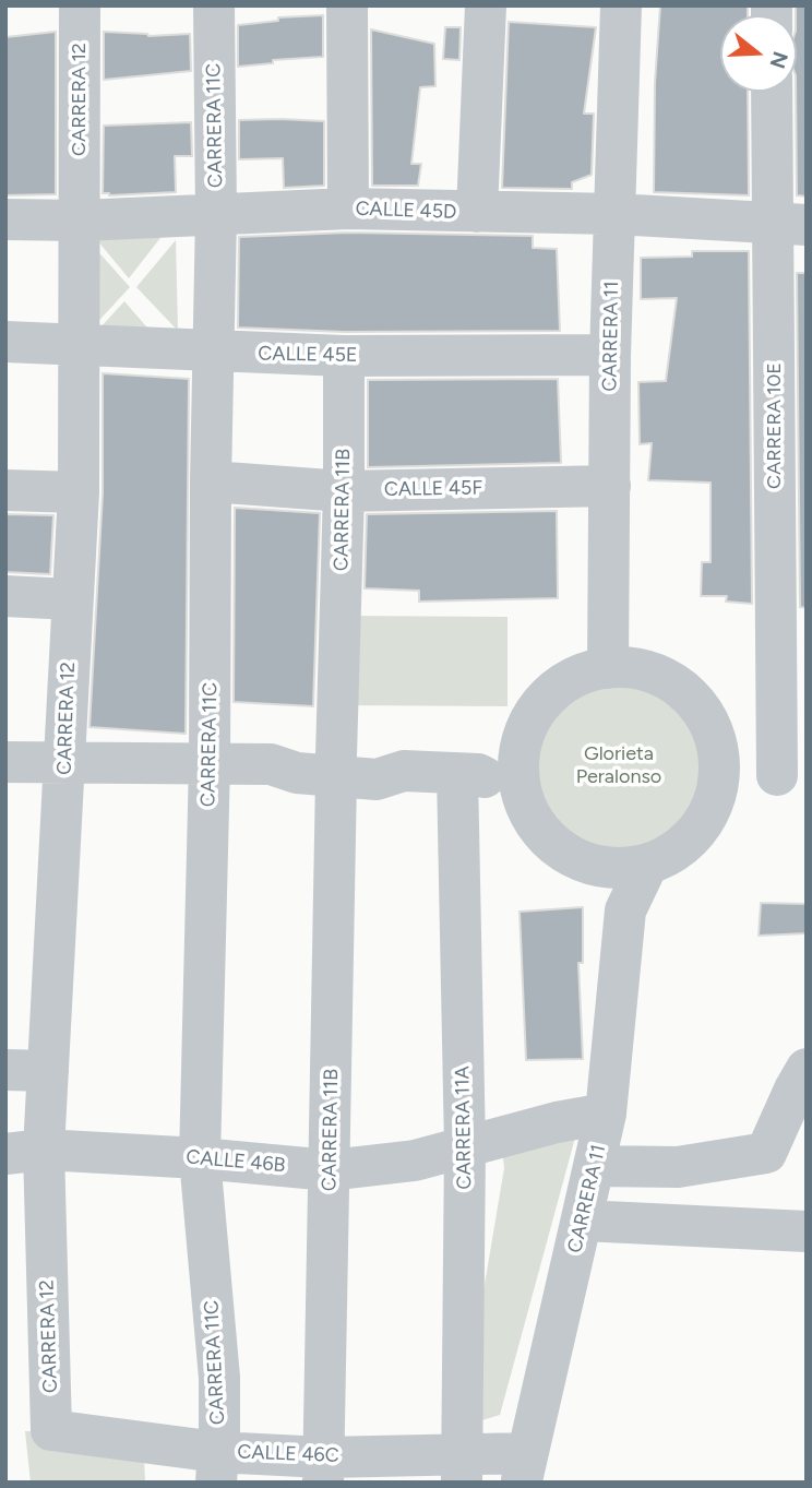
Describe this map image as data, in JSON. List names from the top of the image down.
{
  "streets": {
    "street": [
      "CARRERA 12",
      "CARRERA 11C",
      "CALLE 45D",
      "CARRERA 11",
      "CALLE 45E",
      "CARRERA 10E",
      "CALLE 45F",
      "CARRERA 11B",
      "CARRERA 11A",
      "CALLE 46B",
      "CALLE 46C"
    ]
  },
  "crossings": [
    ["CARRERA 12", "CALLE 45D"],
    ["CARRERA 12", "CALLE 45E"],
    ["CARRERA 12", "CALLE 46B"],
    ["CARRERA 12", "CALLE 46C"],
    ["CARRERA 11C", "CALLE 45D"],
    ["CARRERA 11C", "CALLE 45E"],
    ["CARRERA 11C", "CALLE 45F"],
    ["CARRERA 11C", "CALLE 46B"],
    ["CARRERA 11C", "CALLE 46C"],
    ["CALLE 45D", "CARRERA 11"],
    ["CALLE 45D", "CARRERA 10E"],
    ["CARRERA 11", "CALLE 45E"],
    ["CARRERA 11", "CALLE 45F"],
    ["CARRERA 11", "CALLE 46B"],
    ["CARRERA 11", "CALLE 46C"],
    ["CALLE 45E", "CARRERA 11B"],
    ["CALLE 45F", "CARRERA 11B"],
    ["CARRERA 11B", "CALLE 46B"],
    ["CARRERA 11B", "CALLE 46C"],
    ["CARRERA 11A", "CALLE 46B"],
    ["CARRERA 11A", "CALLE 46C"]
  ],
  "parks": ["Glorieta Peralonso"],
  "north": "right"
}
